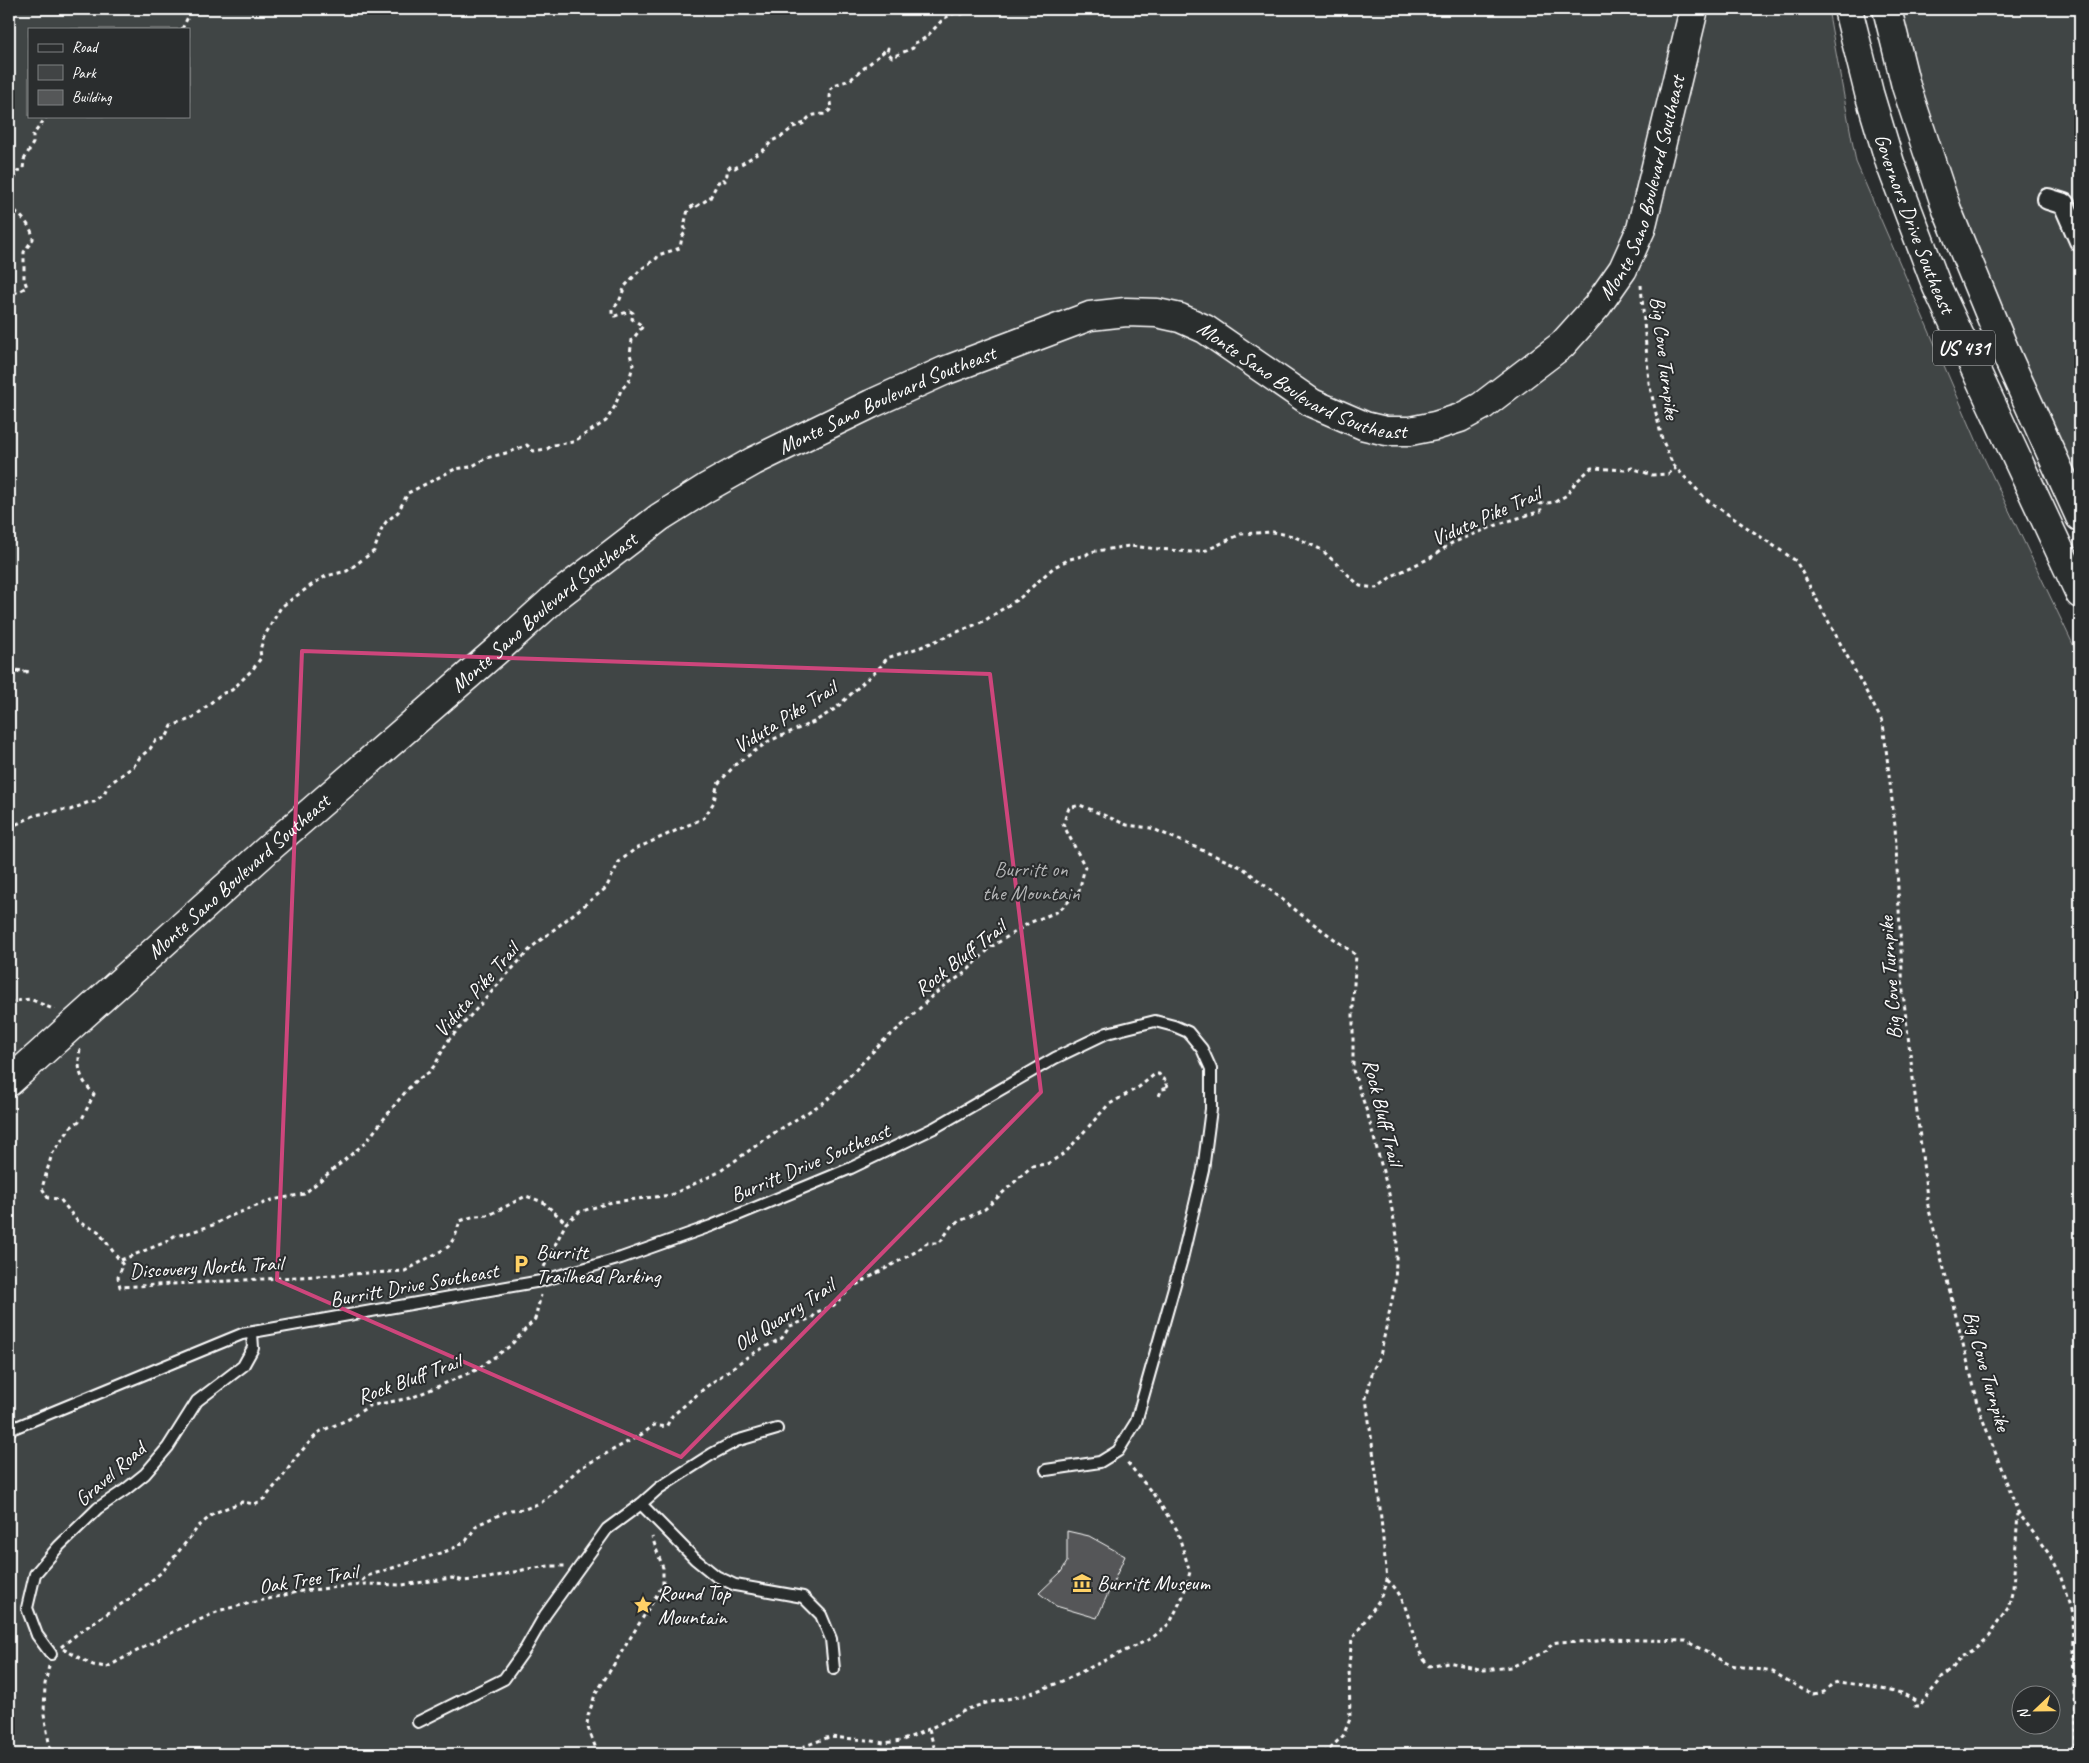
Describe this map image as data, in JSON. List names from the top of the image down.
{
  "streets": {
    "main road": ["Monte Sano Boulevard Southeast", "Governors Drive Southeast", "US 431"],
    "lane": ["Burritt Drive Southeast", "Gravel Road"],
    "path": [
      "Big Cove Turnpike",
      "Viduta Pike Trail",
      "Rock Bluff Trail",
      "Discovery North Trail",
      "Old Quarry Trail",
      "Oak Tree Trail"
    ]
  },
  "crossings": [
    ["Monte Sano Boulevard Southeast", "Big Cove Turnpike"],
    ["Monte Sano Boulevard Southeast", "Discovery North Trail"],
    ["Big Cove Turnpike", "Viduta Pike Trail"],
    ["Viduta Pike Trail", "Discovery North Trail"],
    ["Rock Bluff Trail", "Burritt Drive Southeast"],
    ["Rock Bluff Trail", "Discovery North Trail"],
    ["Rock Bluff Trail", "Gravel Road"],
    ["Rock Bluff Trail", "Oak Tree Trail"],
    ["Burritt Drive Southeast", "Gravel Road"],
    ["Old Quarry Trail", "Oak Tree Trail"]
  ],
  "parks": ["Burritt on the Mountain"],
  "places": {
    "parking": ["Burritt Trailhead Parking"],
    "museum": ["Burritt Museum"],
    "place": ["Round Top Mountain"]
  },
  "legend": ["Road", "Park", "Building"],
  "north": "left"
}
